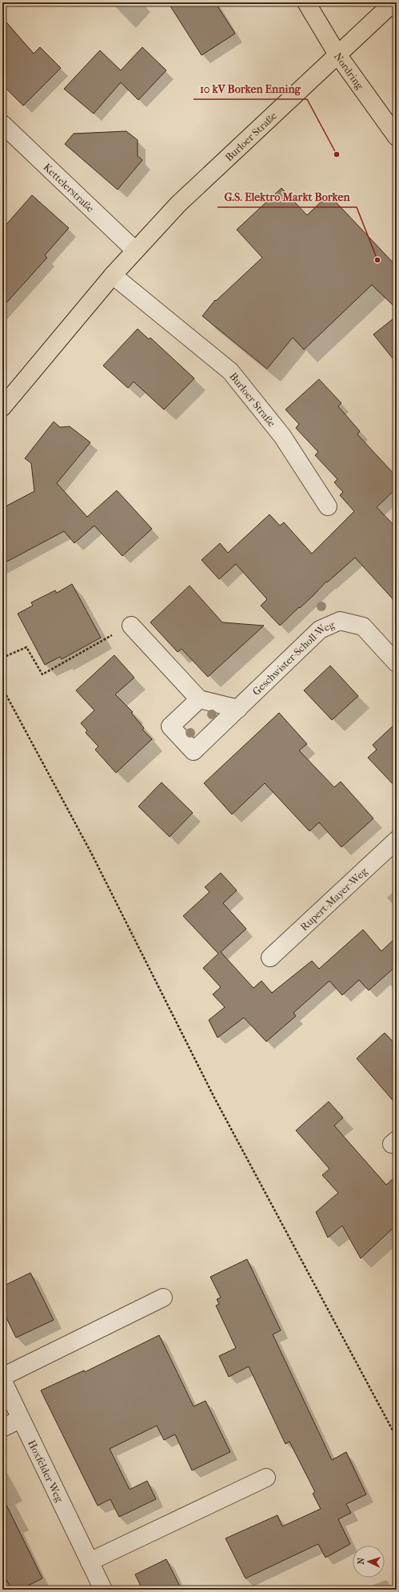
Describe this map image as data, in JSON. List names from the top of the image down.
{
  "streets": {
    "main road": ["Nordring", "Burloer Straße"],
    "street": [
      "Kettelerstraße",
      "Geschwister-Scholl-Weg",
      "Rupert-Mayer-Weg",
      "Hoxfelder Weg"
    ]
  },
  "crossings": [
    ["Nordring", "Burloer Straße"],
    ["Burloer Straße", "Kettelerstraße"]
  ],
  "places": ["10 kV Borken Enning", "G.S. Elektro Markt Borken"],
  "north": "left"
}
